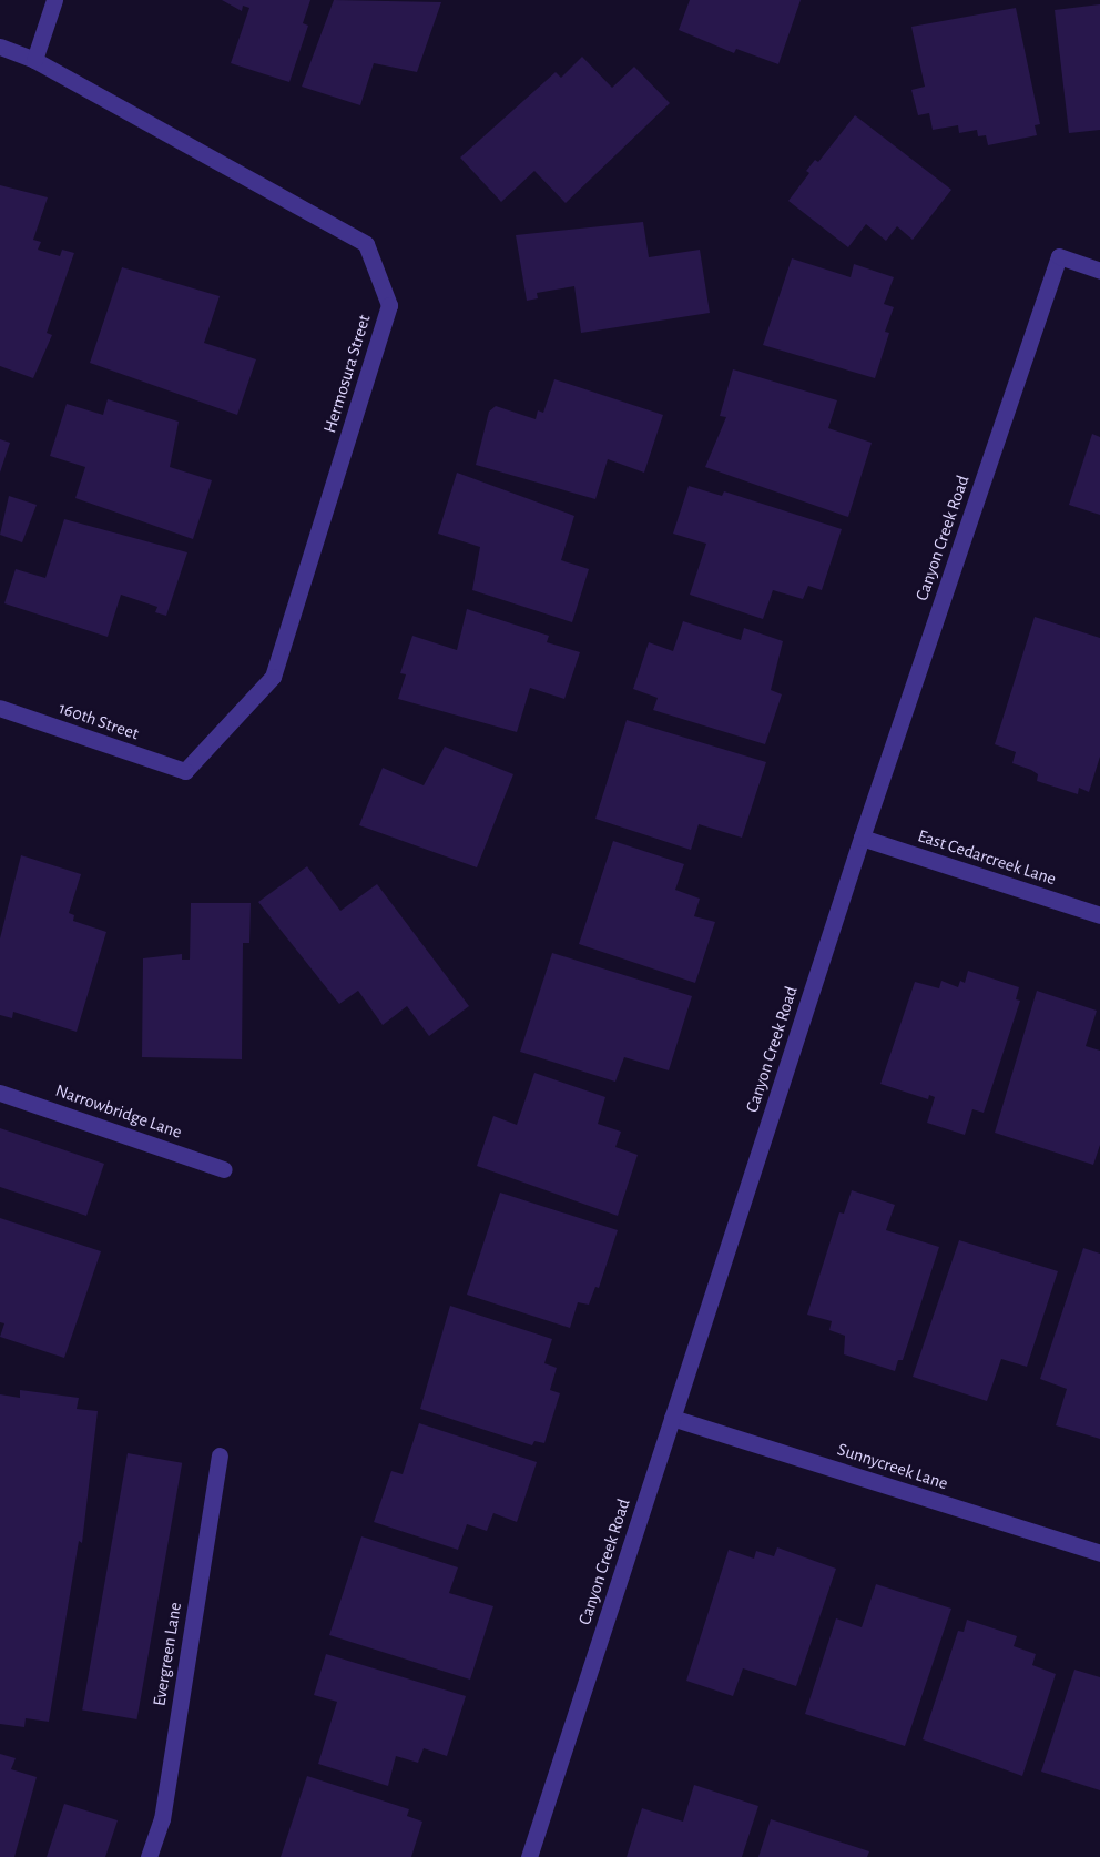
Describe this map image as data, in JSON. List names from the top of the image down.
{
  "streets": {
    "street": [
      "Hermosura Street",
      "Canyon Creek Road",
      "160th Street",
      "East Cedarcreek Lane",
      "Narrowbridge Lane",
      "Sunnycreek Lane",
      "Evergreen Lane"
    ]
  },
  "crossings": [
    ["Hermosura Street", "160th Street"],
    ["Canyon Creek Road", "East Cedarcreek Lane"],
    ["Canyon Creek Road", "Sunnycreek Lane"]
  ]
}
